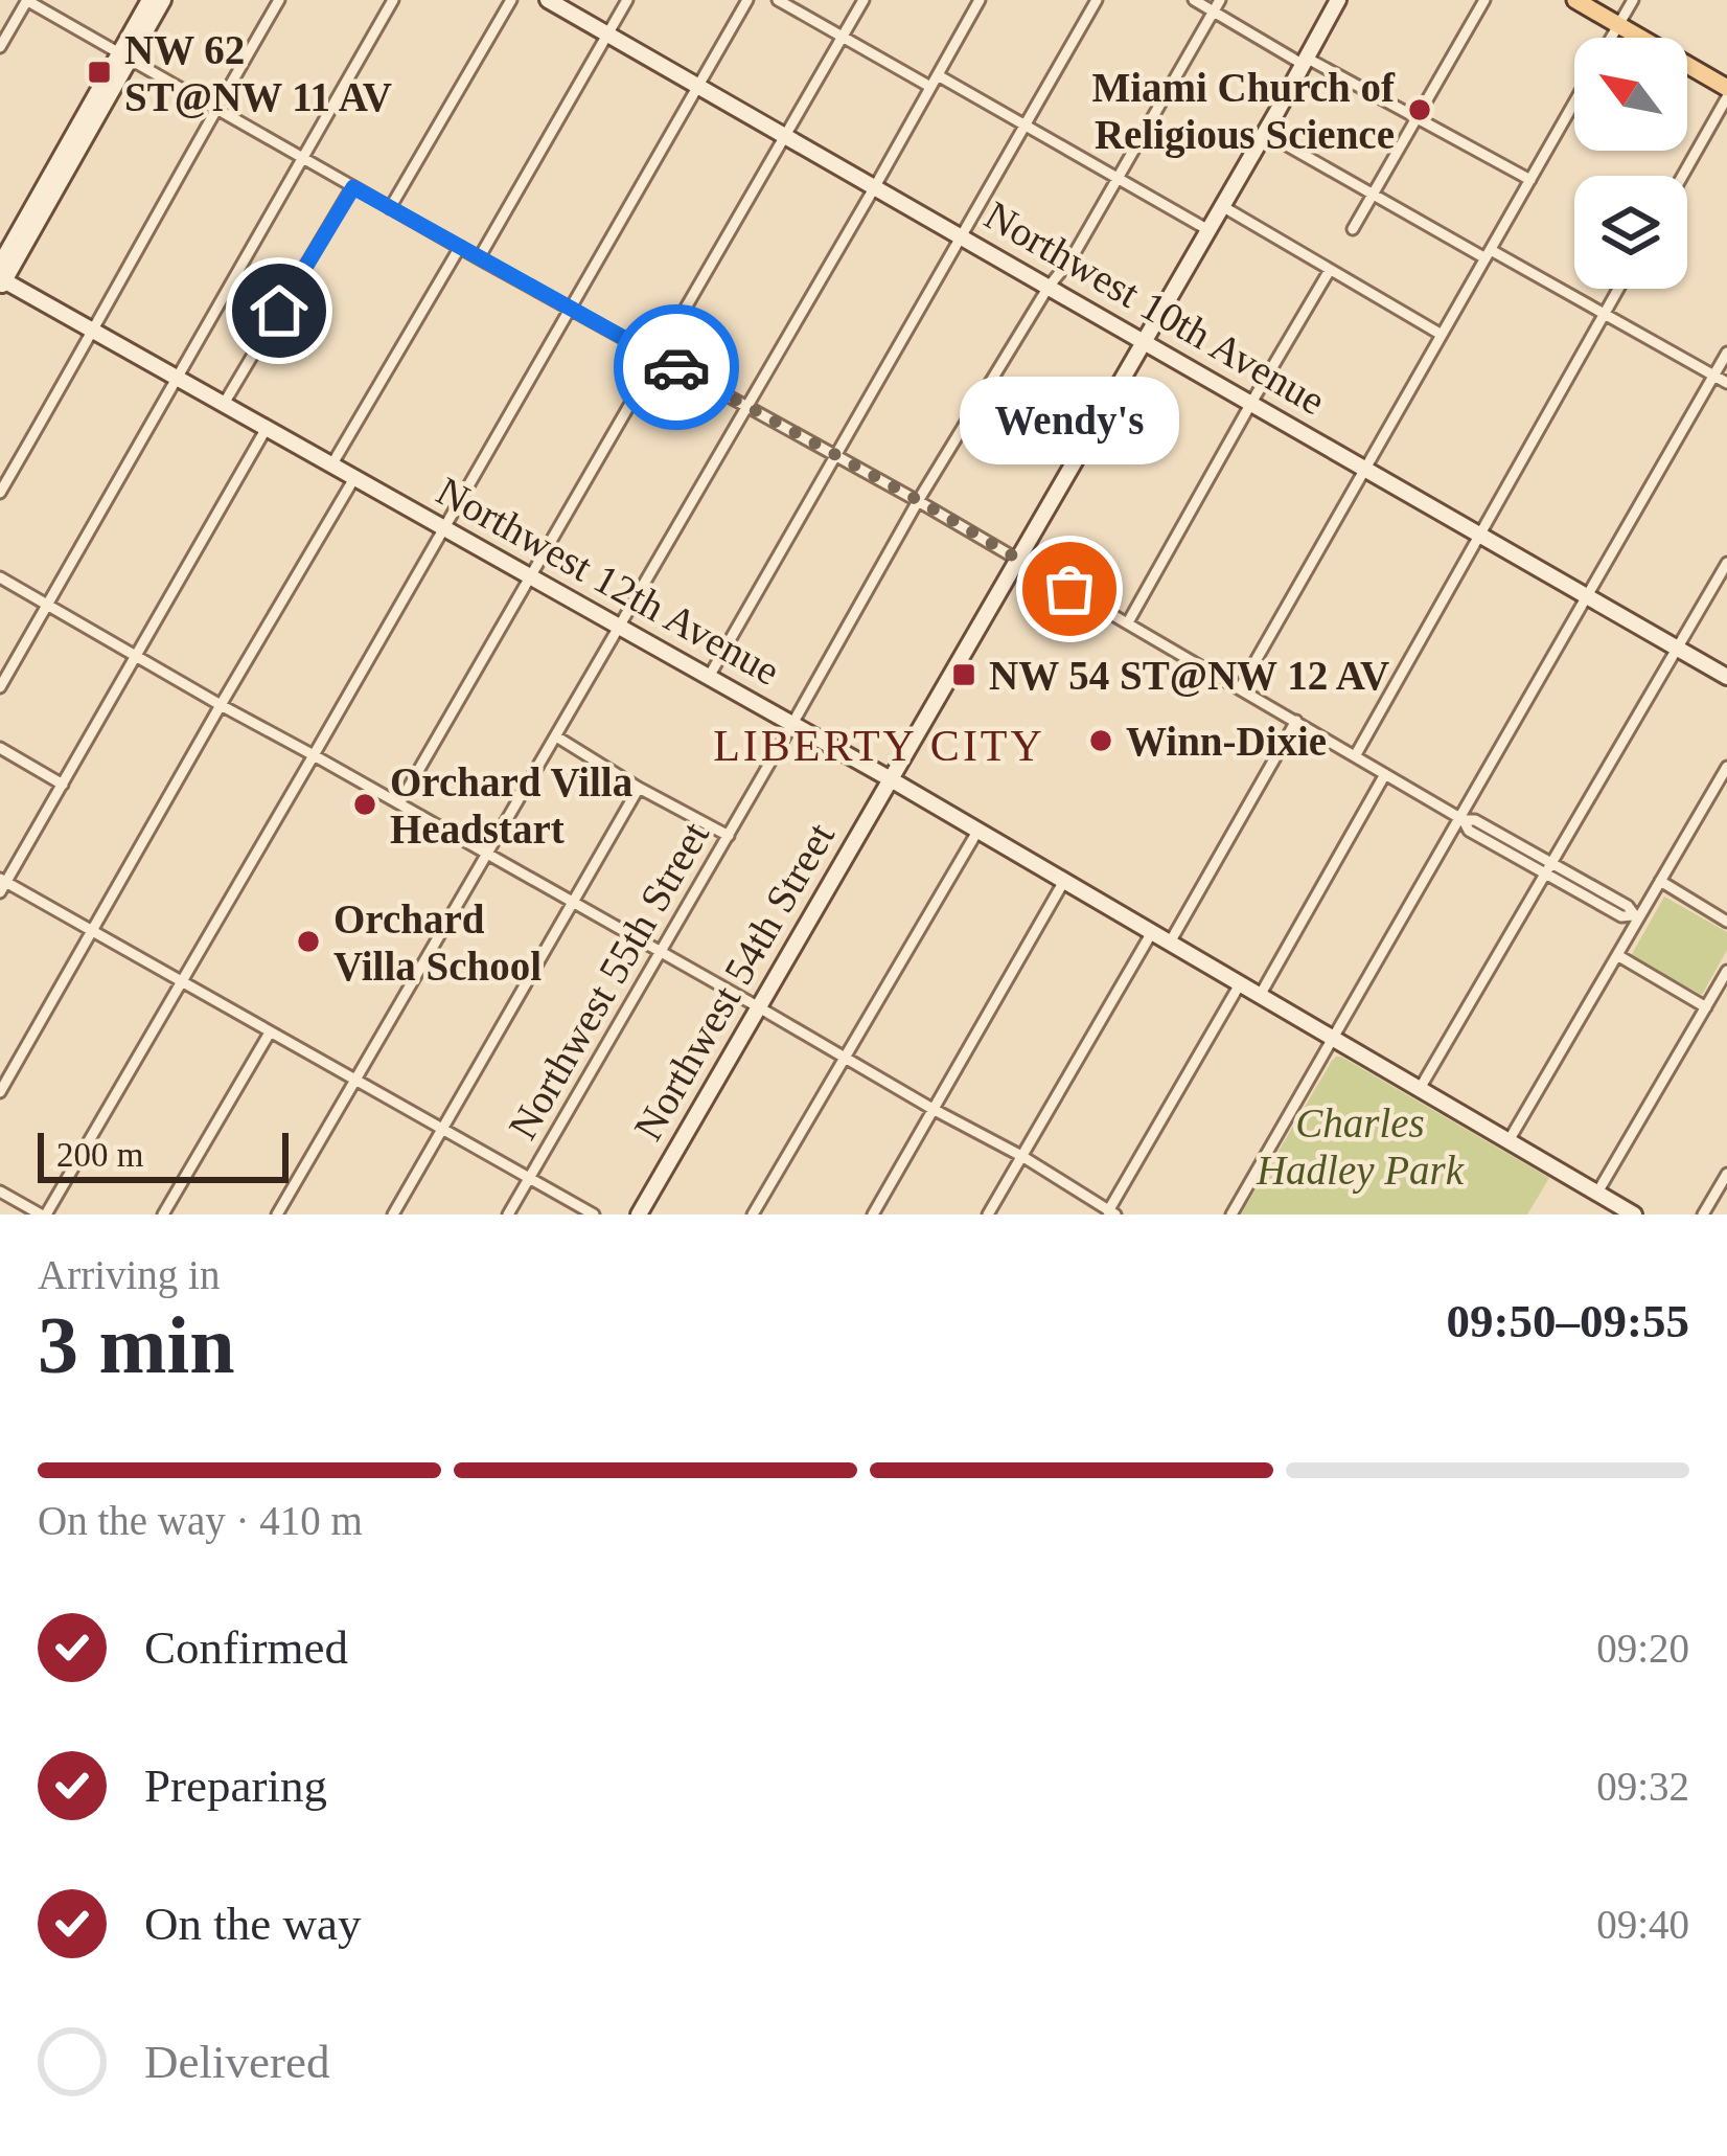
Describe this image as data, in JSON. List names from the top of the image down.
{
  "streets": {
    "main road": ["Northwest 10th Avenue", "Northwest 12th Avenue", "Northwest 54th Street"],
    "street": ["Northwest 55th Street"]
  },
  "crossings": [
    ["Northwest 10th Avenue", "Northwest 55th Street"],
    ["Northwest 10th Avenue", "Northwest 54th Street"],
    ["Northwest 12th Avenue", "Northwest 55th Street"],
    ["Northwest 12th Avenue", "Northwest 54th Street"]
  ],
  "districts": ["LIBERTY CITY"],
  "parks": ["Charles Hadley Park"],
  "places": {
    "transit": ["NW 62 ST@NW 11 AV", "NW 54 ST@NW 12 AV"],
    "other": [
      "Miami Church of Religious Science",
      "Wendy's",
      "Winn-Dixie",
      "Orchard Villa Headstart",
      "Orchard Villa School"
    ]
  },
  "scale_bar": "200 m",
  "north": "top left",
  "page": {
    "bubble": "Wendy's",
    "scale": "200 m",
    "heading": ["3 min", "Arriving in", "09:50–09:55"],
    "bar": "On the way · 410 m",
    "list": [
      ["Confirmed", "09:20"],
      ["Preparing", "09:32"],
      ["On the way", "09:40"],
      "Delivered"
    ]
  }
}
